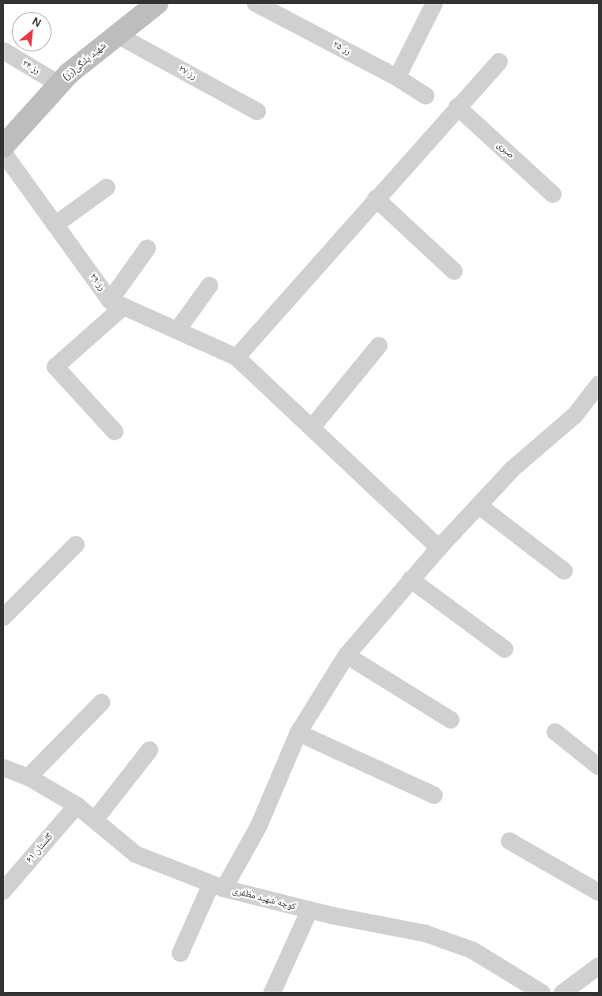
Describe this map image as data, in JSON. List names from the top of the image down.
{
  "streets": {
    "street": [
      "رز ۲۵",
      "شهید پلنگی(رز)",
      "رز ۲۴",
      "رز ۲۷",
      "صبری",
      "رز ۲۹",
      "گلستان ۶۱",
      "کوچه شهید مظفری"
    ]
  },
  "crossings": [
    ["شهید پلنگی(رز)", "رز ۲۴"],
    ["شهید پلنگی(رز)", "رز ۲۷"],
    ["گلستان ۶۱", "کوچه شهید مظفری"]
  ],
  "north": "top right"
}
